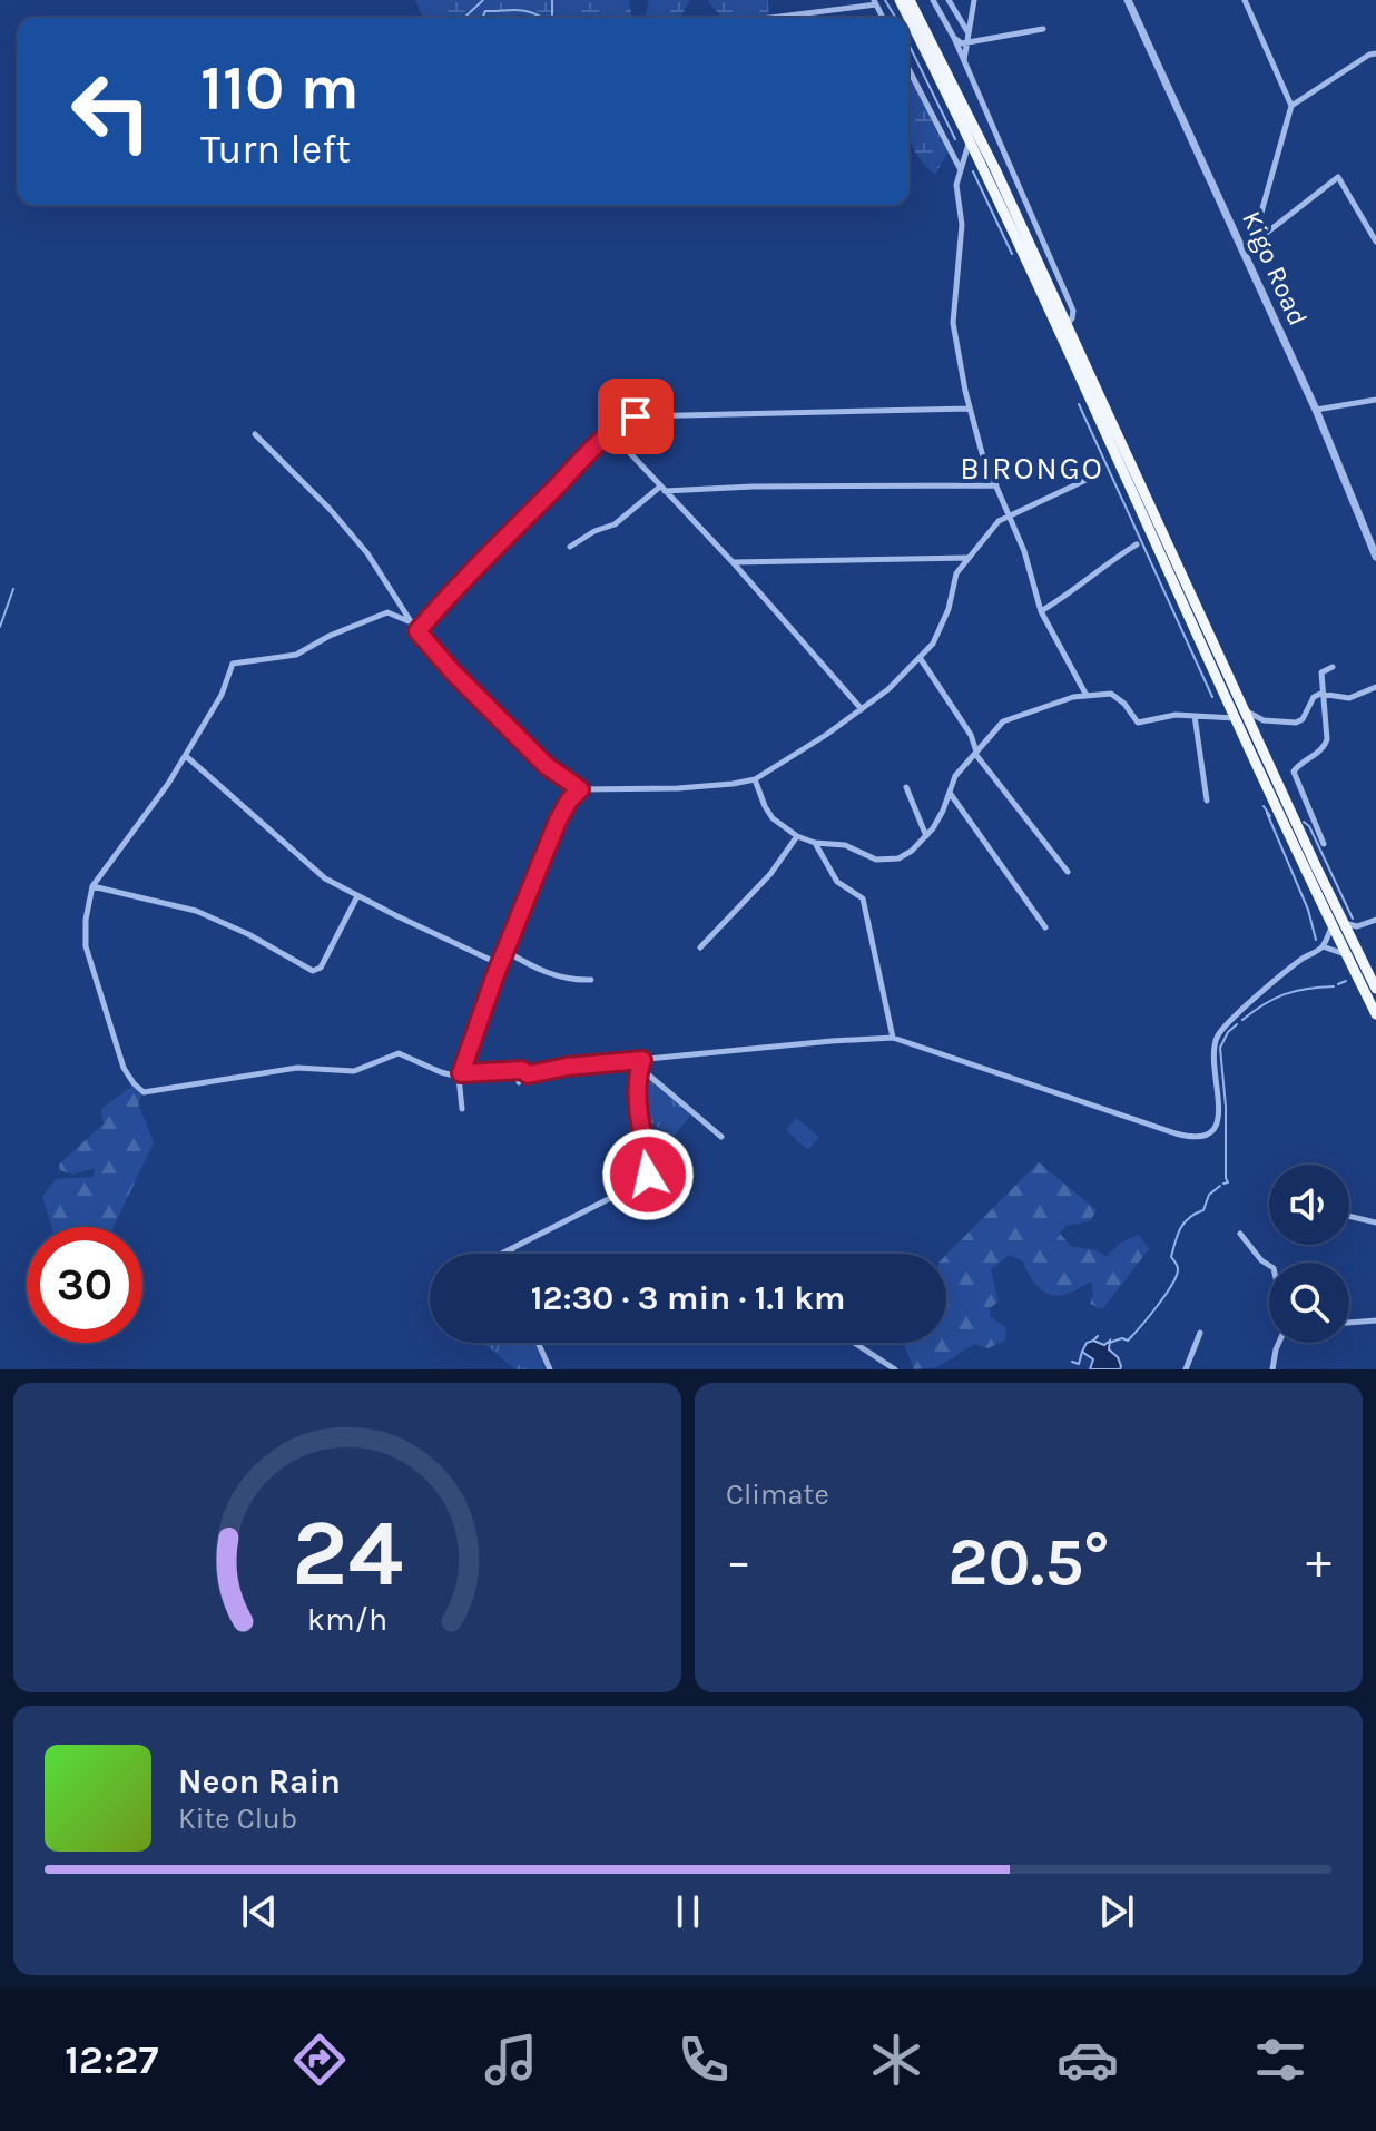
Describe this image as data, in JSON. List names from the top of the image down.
{
  "streets": {
    "street": ["Kigo Road"]
  },
  "districts": ["BIRONGO"],
  "page": {
    "turn": ["110 m", "Turn left"],
    "limit": "30",
    "trip": "12:30 · 3 min · 1.1 km",
    "tile": "Climate",
    "heat": ["−", "20.5°", "+"],
    "song": ["Neon Rain", "Kite Club"],
    "tabs": "12:27",
    "gauge": ["24", "km/h"]
  }
}
